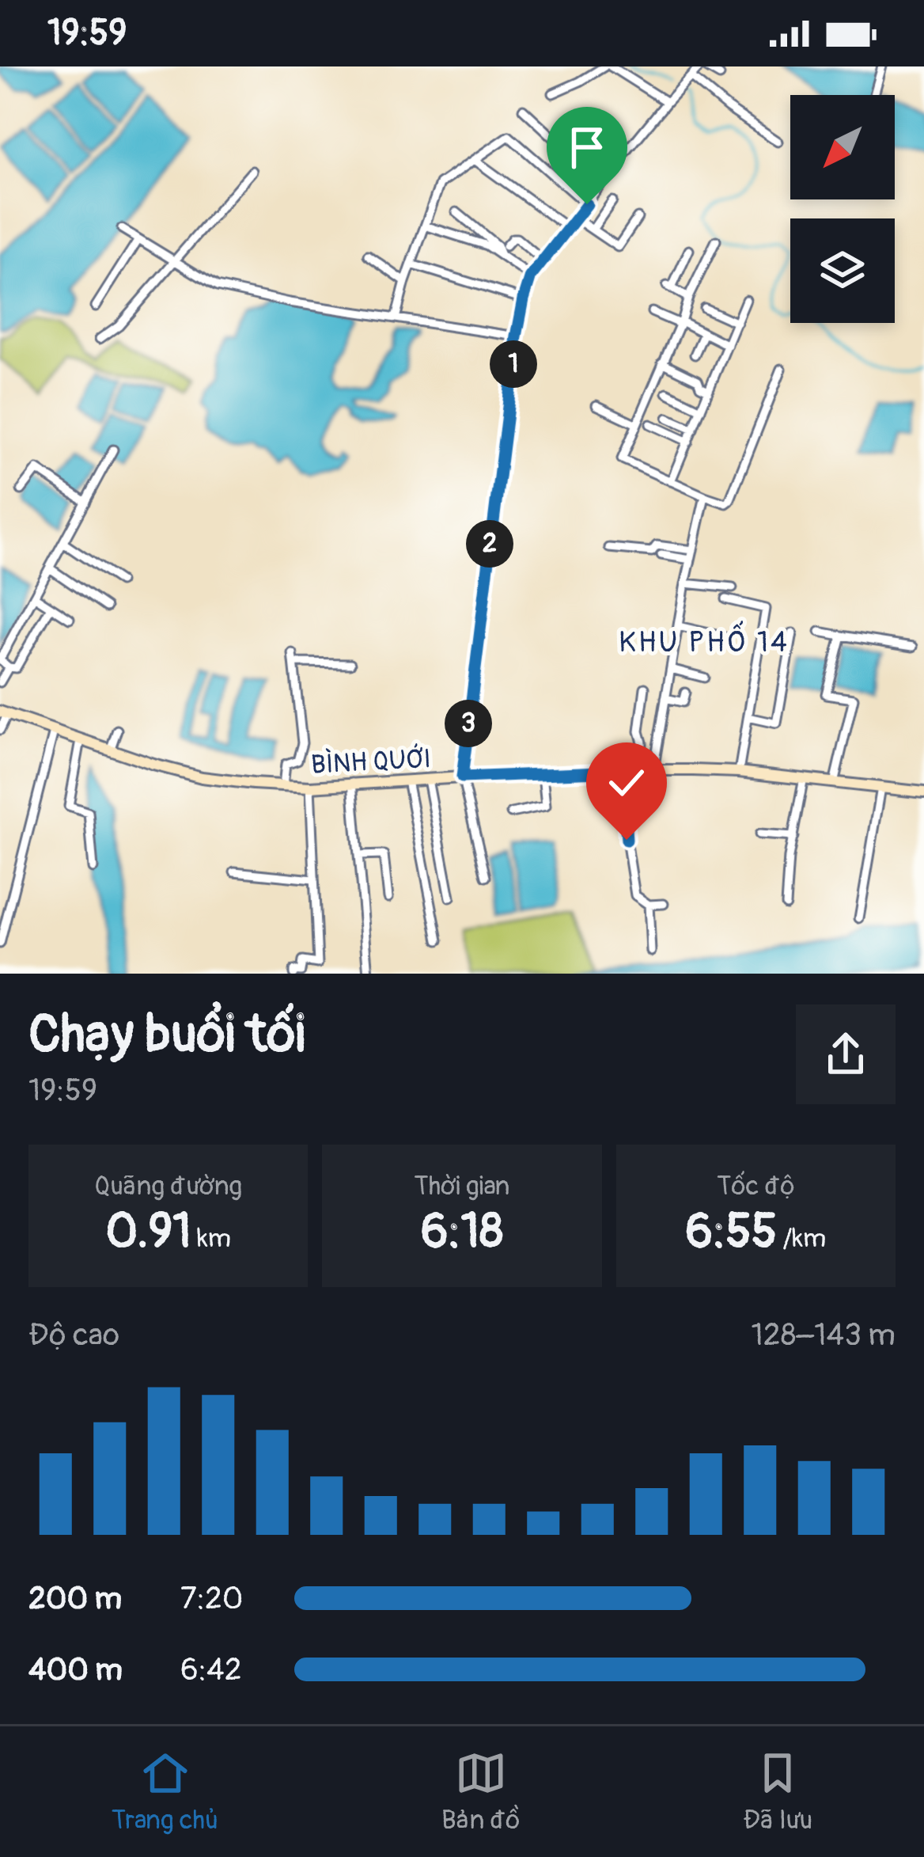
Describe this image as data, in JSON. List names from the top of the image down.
{
  "streets": {
    "main road": ["BÌNH QUỚI"]
  },
  "districts": ["KHU PHỐ 14"],
  "north": "bottom left",
  "page": {
    "status": "19:59",
    "pins": ["1", "2", "3"],
    "heading": ["Chạy buổi tối", "19:59"],
    "stats": [
      ["Quãng đường", "0.91 km"],
      ["Thời gian", "6:18"],
      ["Tốc độ", "6:55 /km"]
    ],
    "chart": ["Độ cao", "128–143 m"],
    "list": [
      {
        "name": "200 m",
        "note": "7:20"
      },
      {
        "name": "400 m",
        "note": "6:42"
      }
    ],
    "tabs": ["Trang chủ", "Bản đồ", "Đã lưu"]
  }
}
